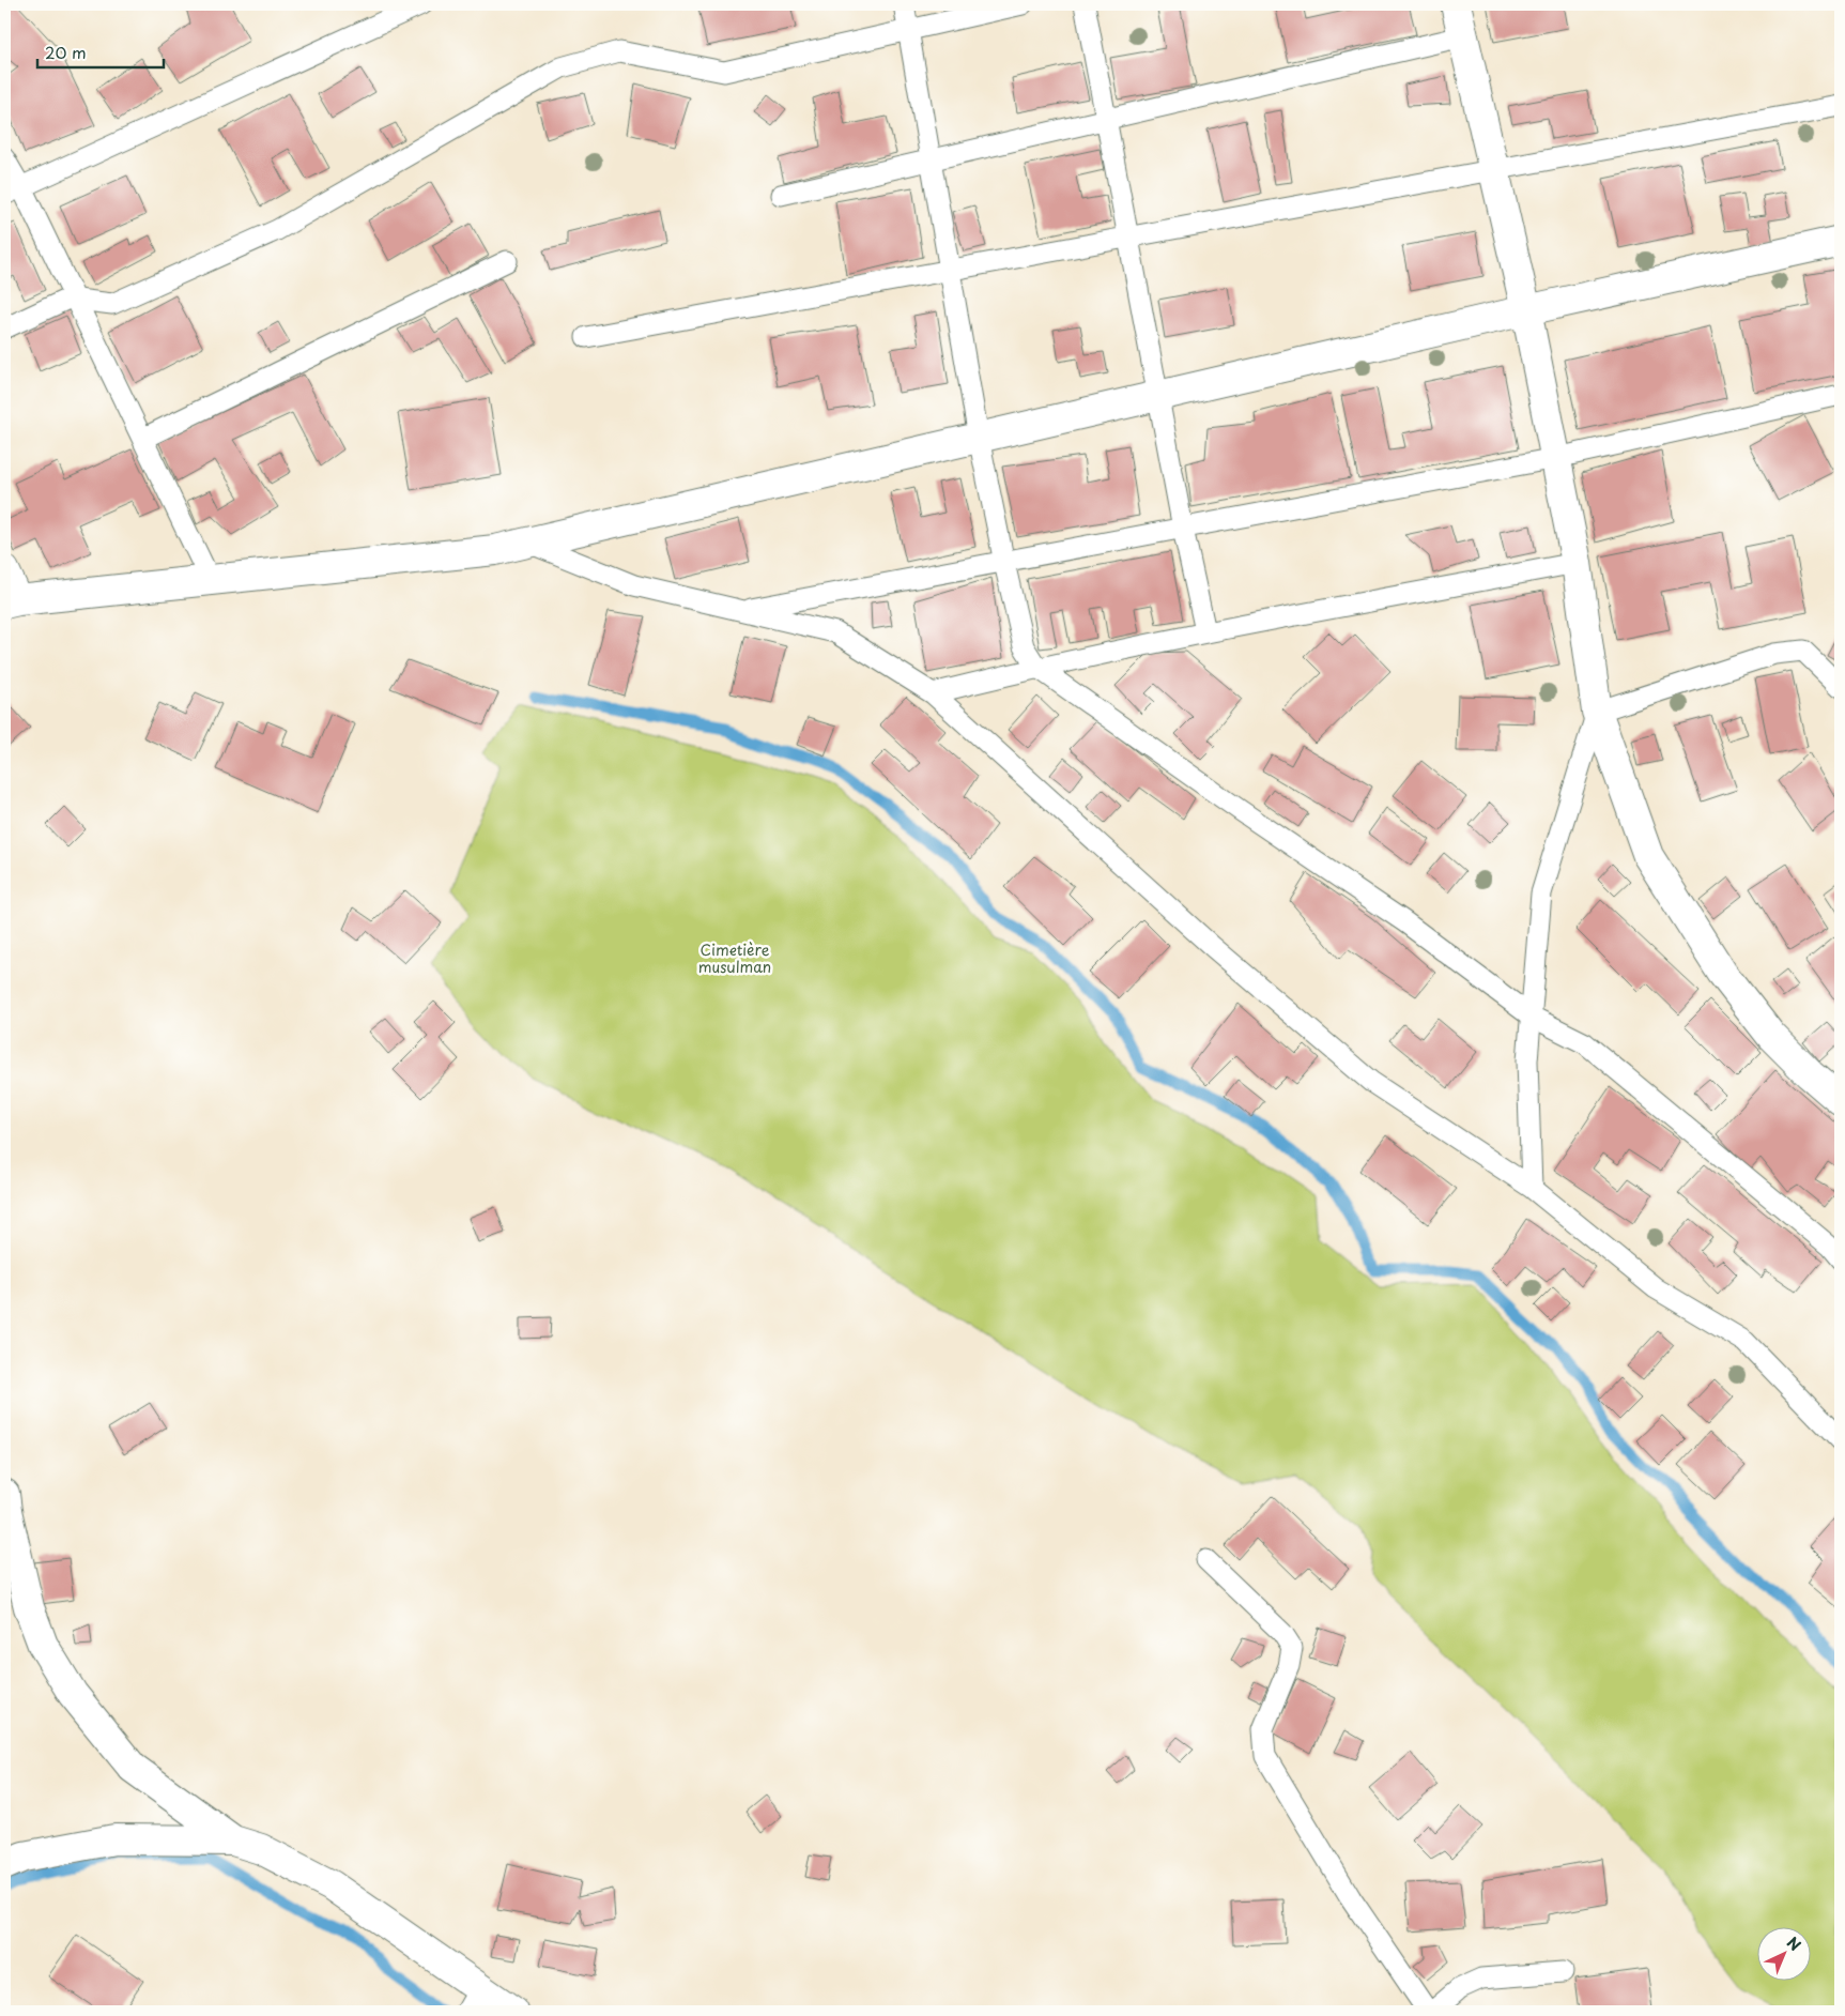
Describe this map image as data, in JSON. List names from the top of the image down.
{
  "parks": ["Cimetière musulman"],
  "scale_bar": "20 m",
  "north": "top right"
}
